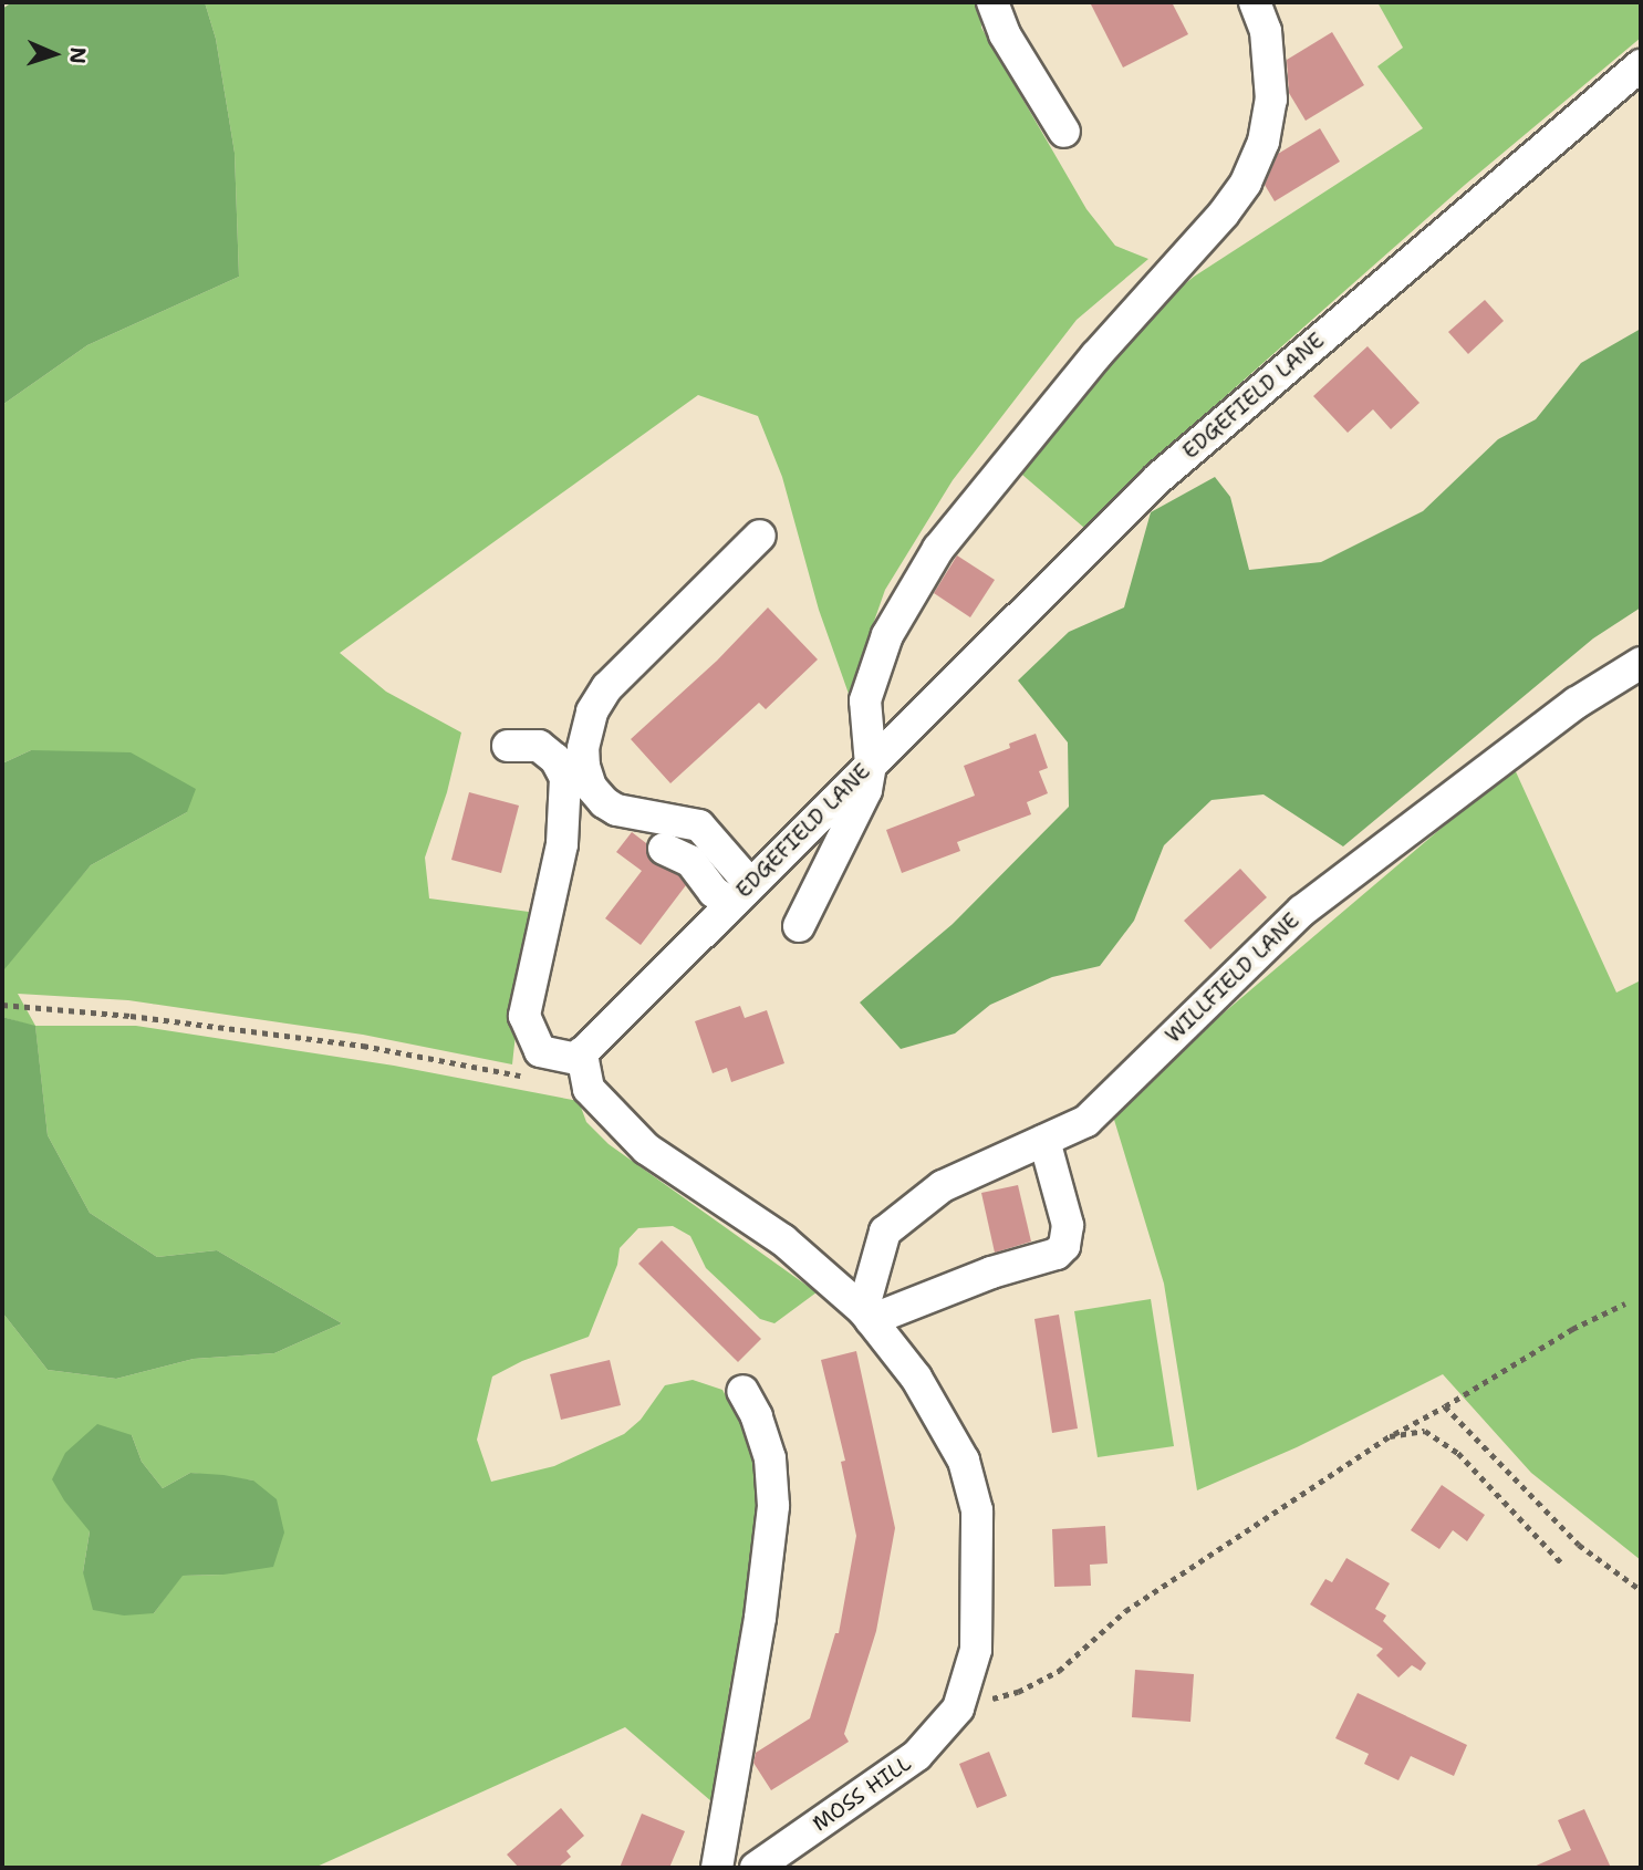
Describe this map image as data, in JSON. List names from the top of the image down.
{
  "streets": {
    "street": ["EDGEFIELD LANE", "WILLFIELD LANE", "MOSS HILL"]
  },
  "north": "right"
}
